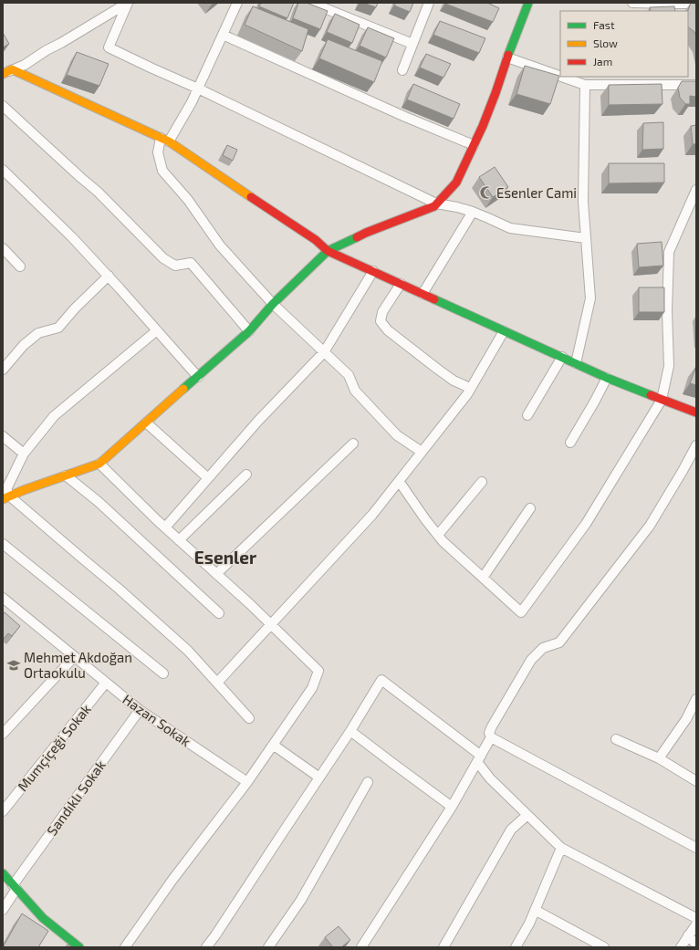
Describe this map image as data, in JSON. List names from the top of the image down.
{
  "streets": {
    "street": ["Hazan Sokak", "Mumçiçeği Sokak", "Sandıklı Sokak"]
  },
  "crossings": [
    ["Hazan Sokak", "Mumçiçeği Sokak"],
    ["Hazan Sokak", "Sandıklı Sokak"]
  ],
  "districts": ["Esenler"],
  "places": {
    "mosque": ["Esenler Cami"],
    "school or university": ["Mehmet Akdoğan Ortaokulu"]
  },
  "legend": ["Fast", "Slow", "Jam"]
}
